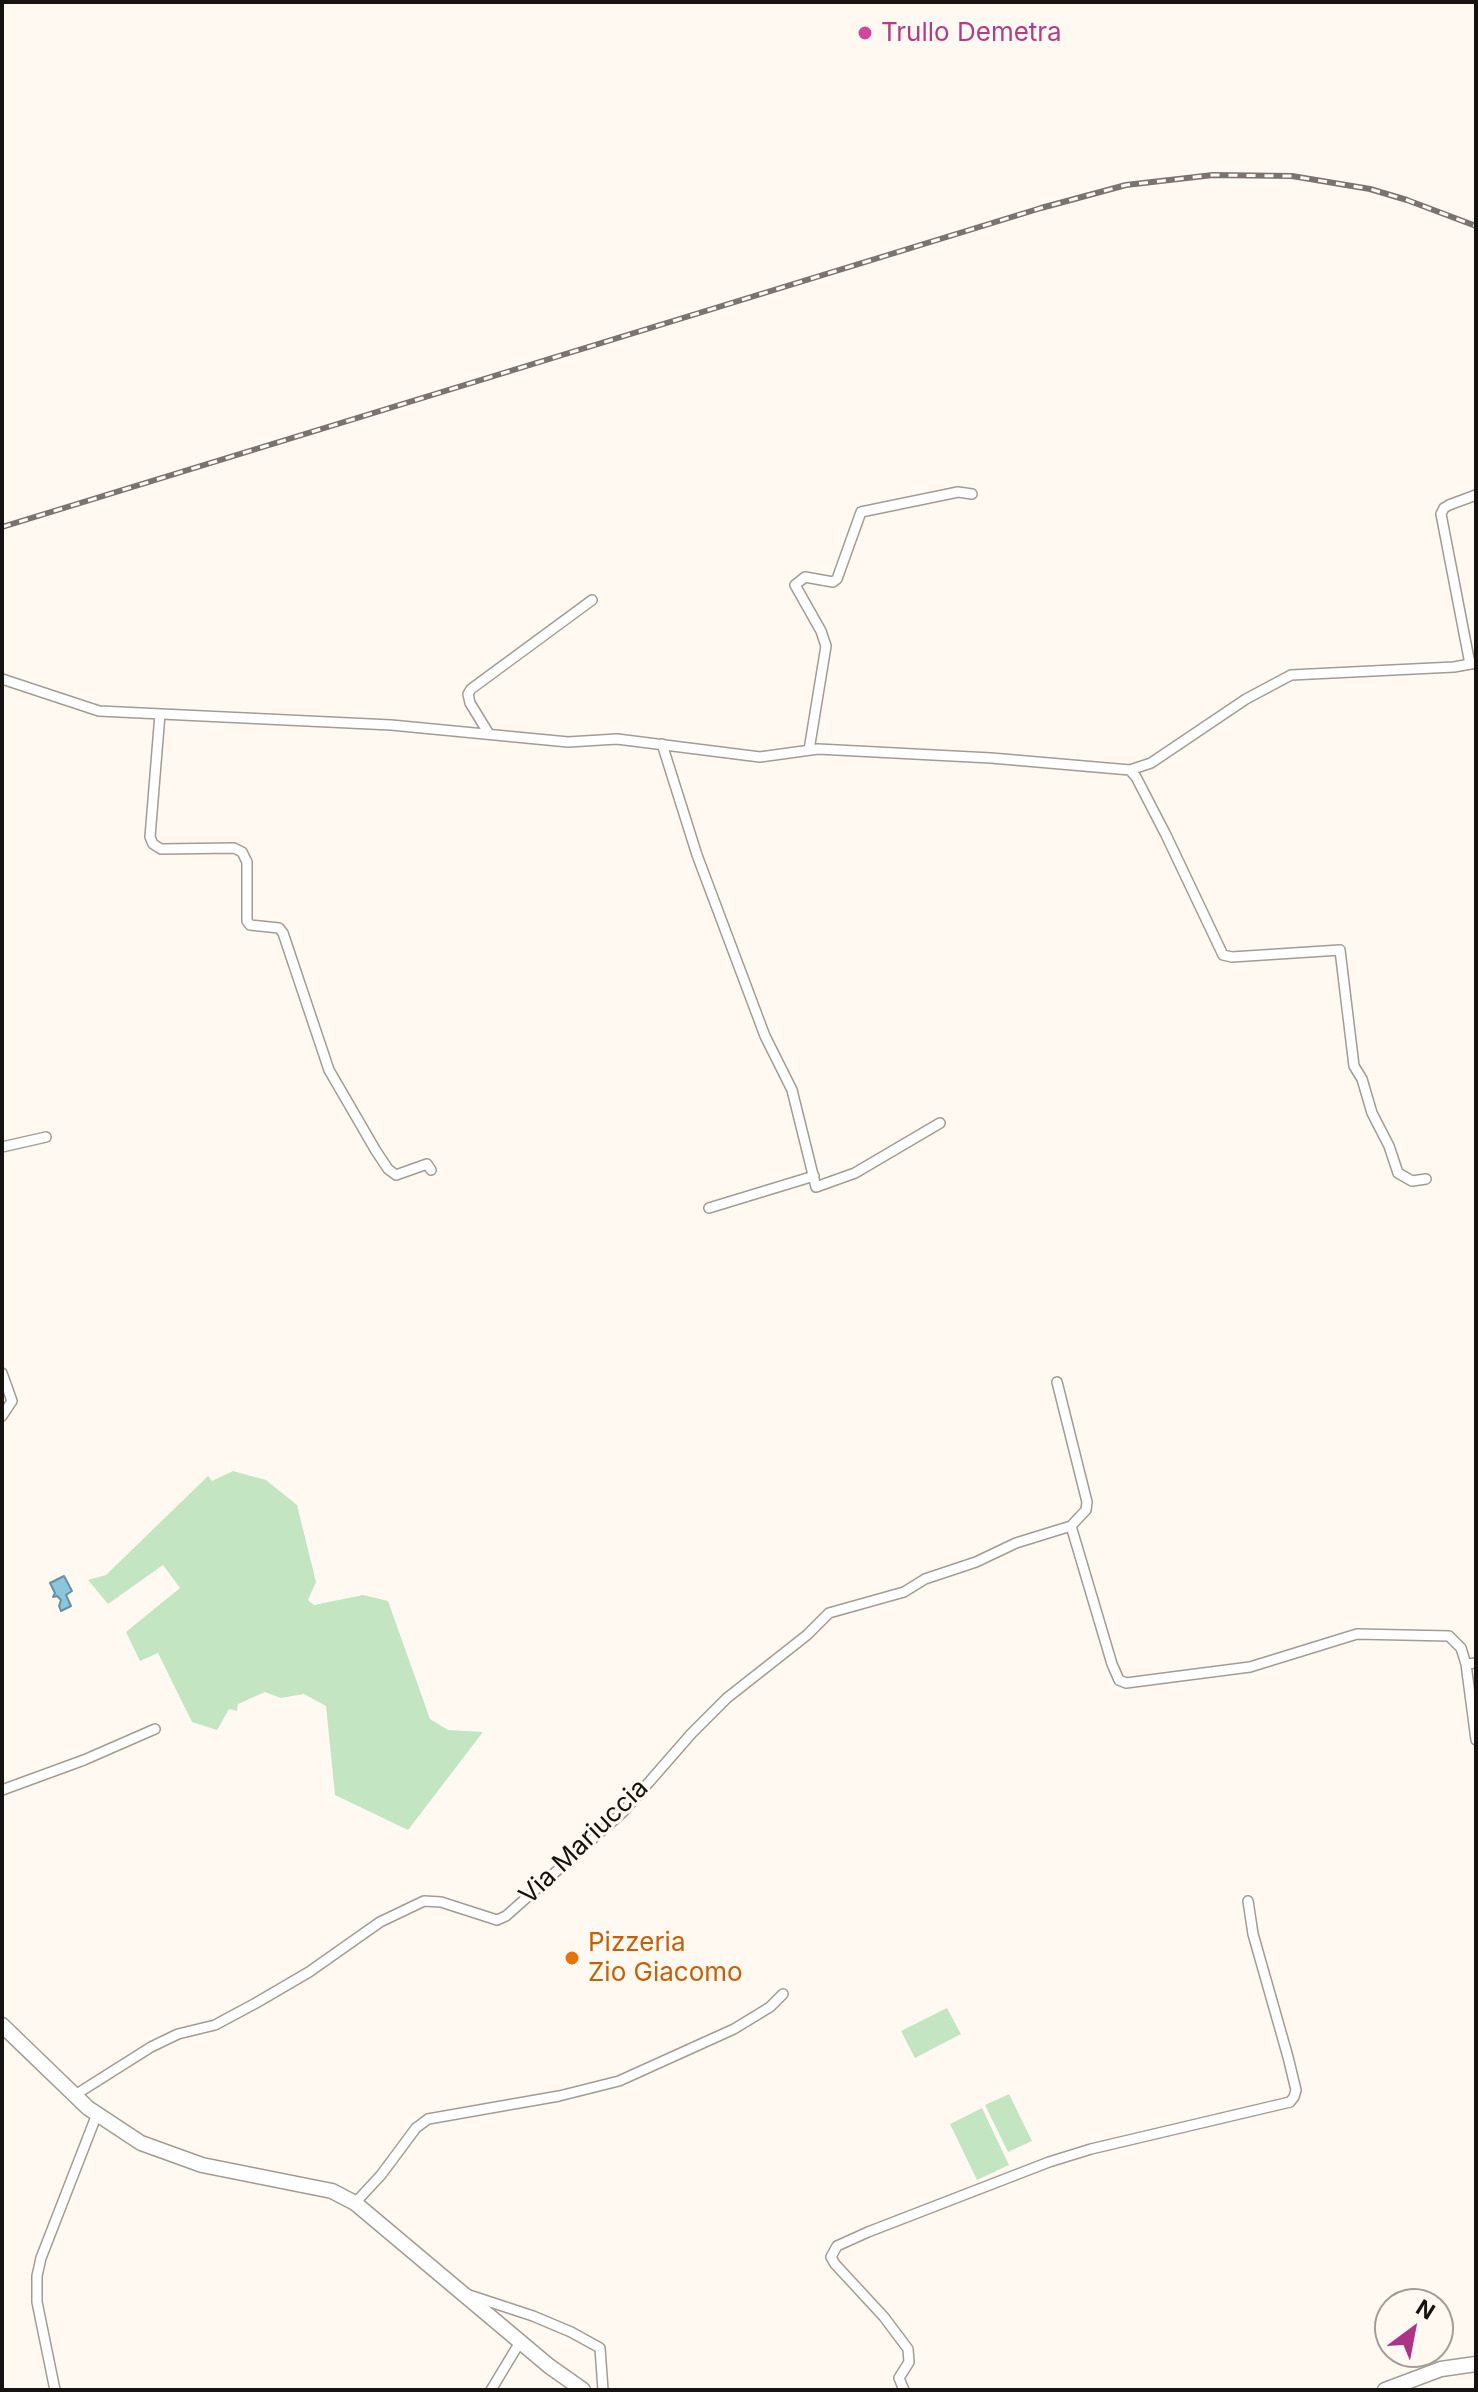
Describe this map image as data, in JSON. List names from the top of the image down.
{
  "streets": {
    "street": ["Via Mariuccia"]
  },
  "places": ["Trullo Demetra", "Pizzeria Zio Giacomo"],
  "north": "top right"
}
